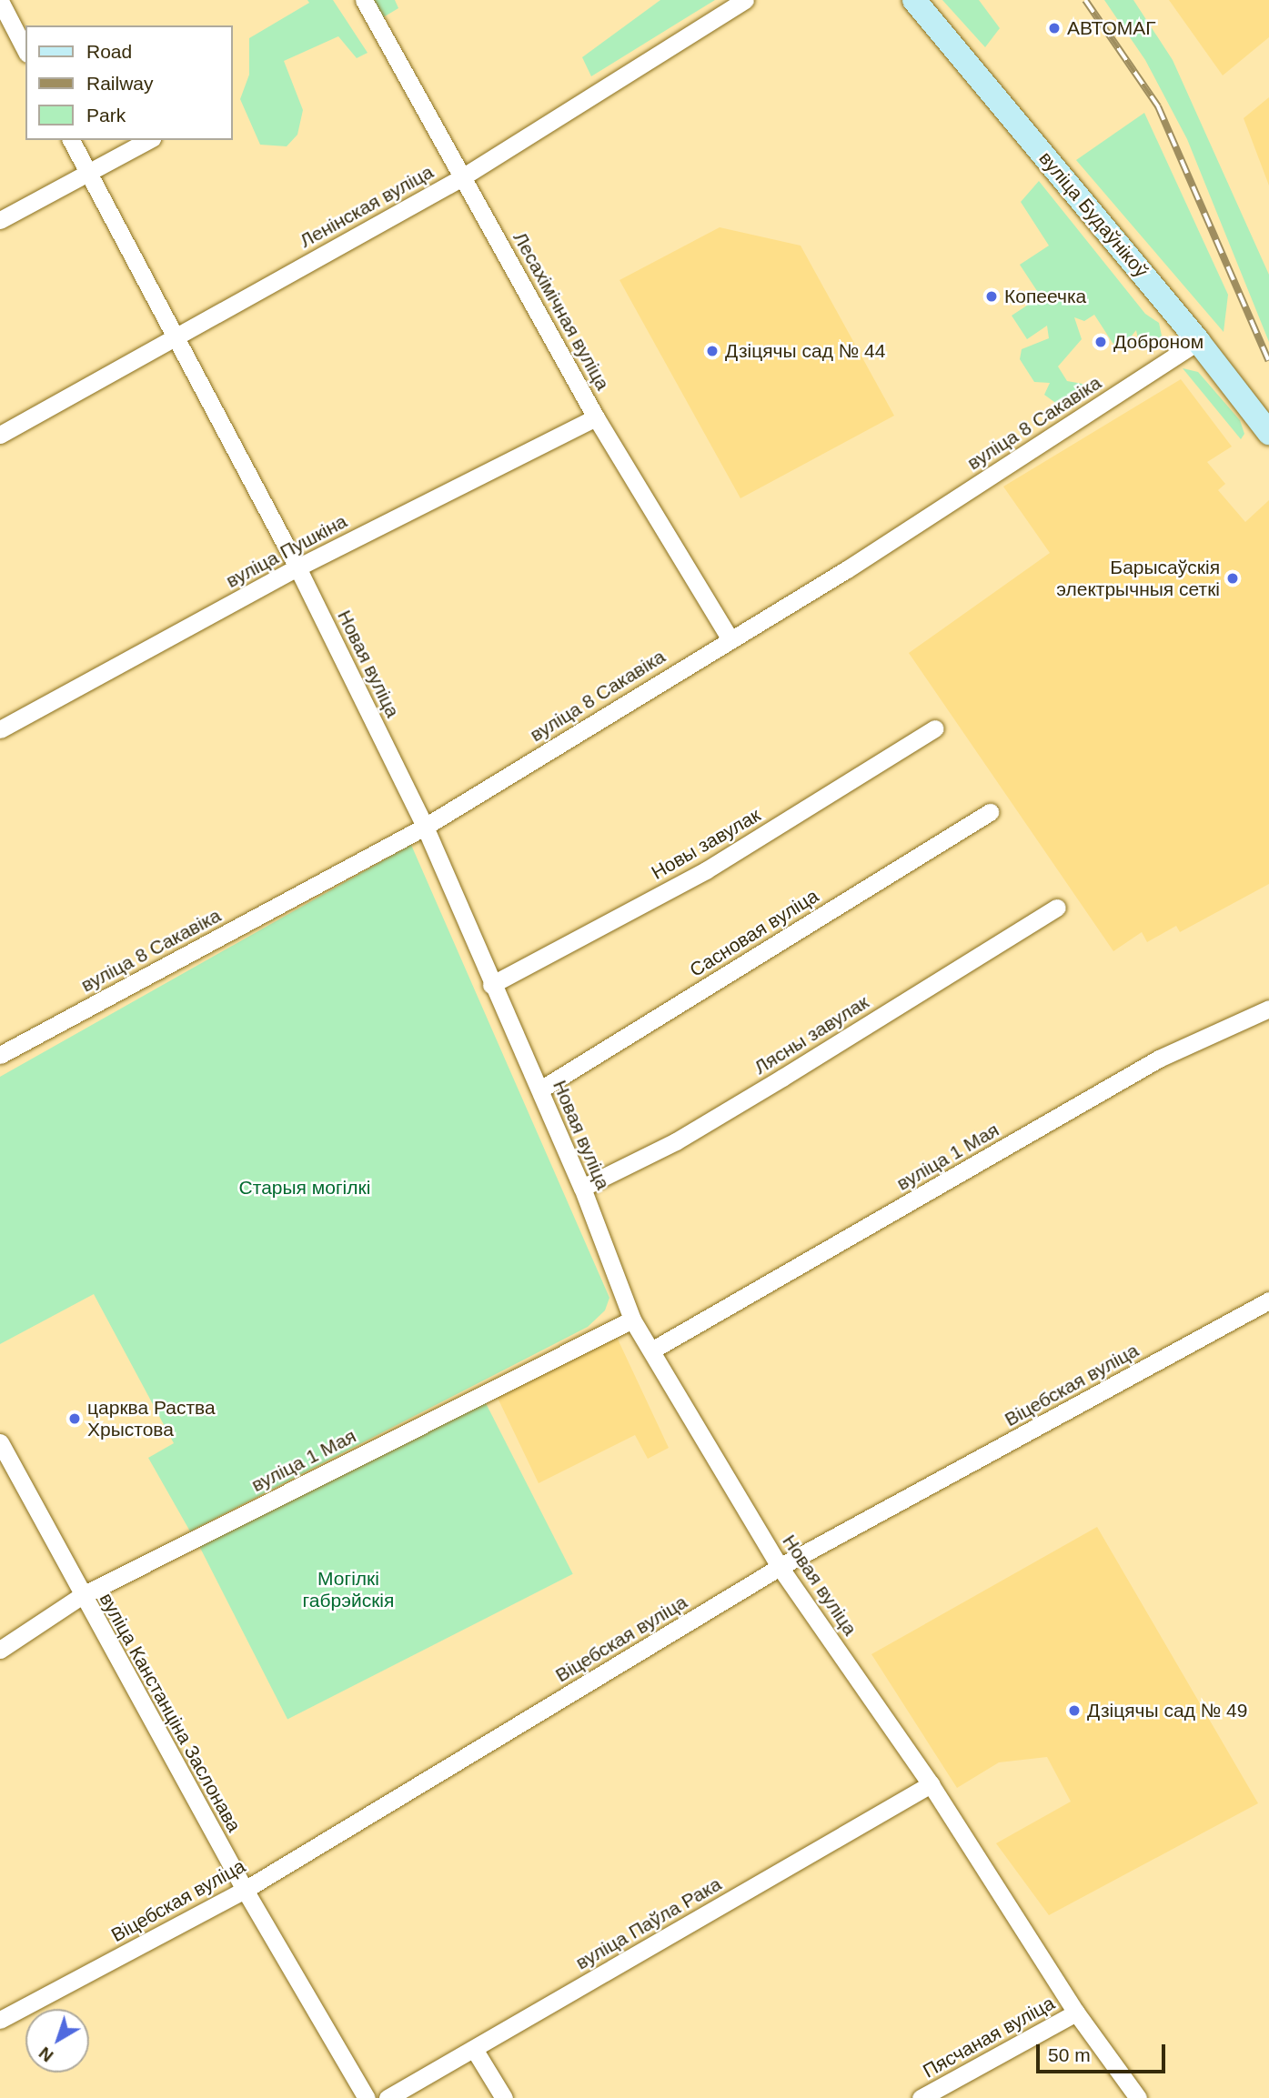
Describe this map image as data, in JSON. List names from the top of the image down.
{
  "streets": {
    "main road": ["вуліца Будаўнікоў"],
    "street": [
      "Ленінская вуліца",
      "Лесахімічная вуліца",
      "вуліца 8 Сакавіка",
      "вуліца Пушкіна",
      "Новая вуліца",
      "Новы завулак",
      "Сасновая вуліца",
      "Лясны завулак",
      "вуліца 1 Мая",
      "Віцебская вуліца",
      "вуліца Канстанціна Заслонава",
      "вуліца Паўла Рака",
      "Пясчаная вуліца"
    ]
  },
  "crossings": [
    ["Ленінская вуліца", "Лесахімічная вуліца"],
    ["Ленінская вуліца", "Новая вуліца"],
    ["вуліца Будаўнікоў", "вуліца 8 Сакавіка"],
    ["Лесахімічная вуліца", "вуліца 8 Сакавіка"],
    ["Лесахімічная вуліца", "вуліца Пушкіна"],
    ["вуліца 8 Сакавіка", "Новая вуліца"],
    ["вуліца Пушкіна", "Новая вуліца"],
    ["Новая вуліца", "Новы завулак"],
    ["Новая вуліца", "Сасновая вуліца"],
    ["Новая вуліца", "Лясны завулак"],
    ["Новая вуліца", "вуліца 1 Мая"],
    ["Новая вуліца", "Віцебская вуліца"],
    ["Новая вуліца", "вуліца Паўла Рака"],
    ["Новая вуліца", "Пясчаная вуліца"],
    ["вуліца 1 Мая", "вуліца Канстанціна Заслонава"],
    ["Віцебская вуліца", "вуліца Канстанціна Заслонава"]
  ],
  "parks": ["Старыя могілкі", "Могілкі габрэйскія"],
  "places": [
    "АВТОМАГ",
    "Копеечка",
    "Доброном",
    "Дзіцячы сад № 44",
    "Барысаўскія электрычныя сеткі",
    "царква Раства Хрыстова",
    "Дзіцячы сад № 49"
  ],
  "legend": ["Road", "Railway", "Park"],
  "scale_bar": "50 m",
  "north": "bottom left"
}
